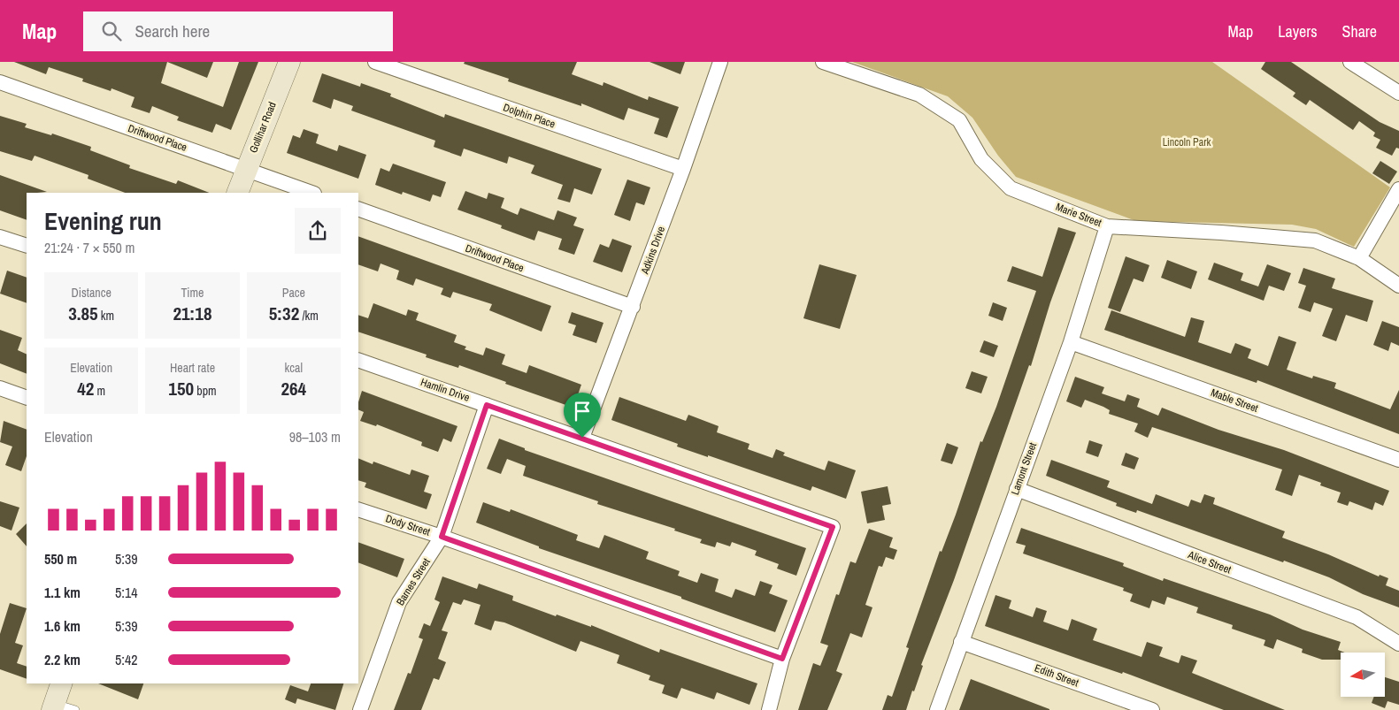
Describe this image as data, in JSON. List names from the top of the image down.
{
  "streets": {
    "main road": ["Gollihar Road"],
    "street": [
      "Dolphin Place",
      "Driftwood Place",
      "Marie Street",
      "Adkins Drive",
      "Hamlin Drive",
      "Mable Street",
      "Lamont Street",
      "Dody Street",
      "Alice Street",
      "Barnes Street",
      "Edith Street"
    ]
  },
  "crossings": [
    ["Dolphin Place", "Adkins Drive"],
    ["Gollihar Road", "Driftwood Place"],
    ["Driftwood Place", "Adkins Drive"],
    ["Marie Street", "Lamont Street"],
    ["Adkins Drive", "Hamlin Drive"],
    ["Hamlin Drive", "Dody Street"],
    ["Hamlin Drive", "Barnes Street"],
    ["Mable Street", "Lamont Street"],
    ["Lamont Street", "Alice Street"],
    ["Lamont Street", "Edith Street"],
    ["Dody Street", "Barnes Street"]
  ],
  "parks": ["Lincoln Park"],
  "north": "left",
  "page": {
    "header": "Map",
    "search": "Search here",
    "nav": ["Map", "Layers", "Share"],
    "heading": ["Evening run", "21:24 · 7 × 550 m"],
    "stats": [
      ["Distance", "3.85 km"],
      ["Time", "21:18"],
      ["Pace", "5:32 /km"],
      ["Elevation", "42 m"],
      ["Heart rate", "150 bpm"],
      ["kcal", "264"]
    ],
    "chart": ["Elevation", "98–103 m"],
    "list": [
      {
        "name": "550 m",
        "note": "5:39"
      },
      {
        "name": "1.1 km",
        "note": "5:14"
      },
      {
        "name": "1.6 km",
        "note": "5:39"
      },
      {
        "name": "2.2 km",
        "note": "5:42"
      }
    ]
  }
}
